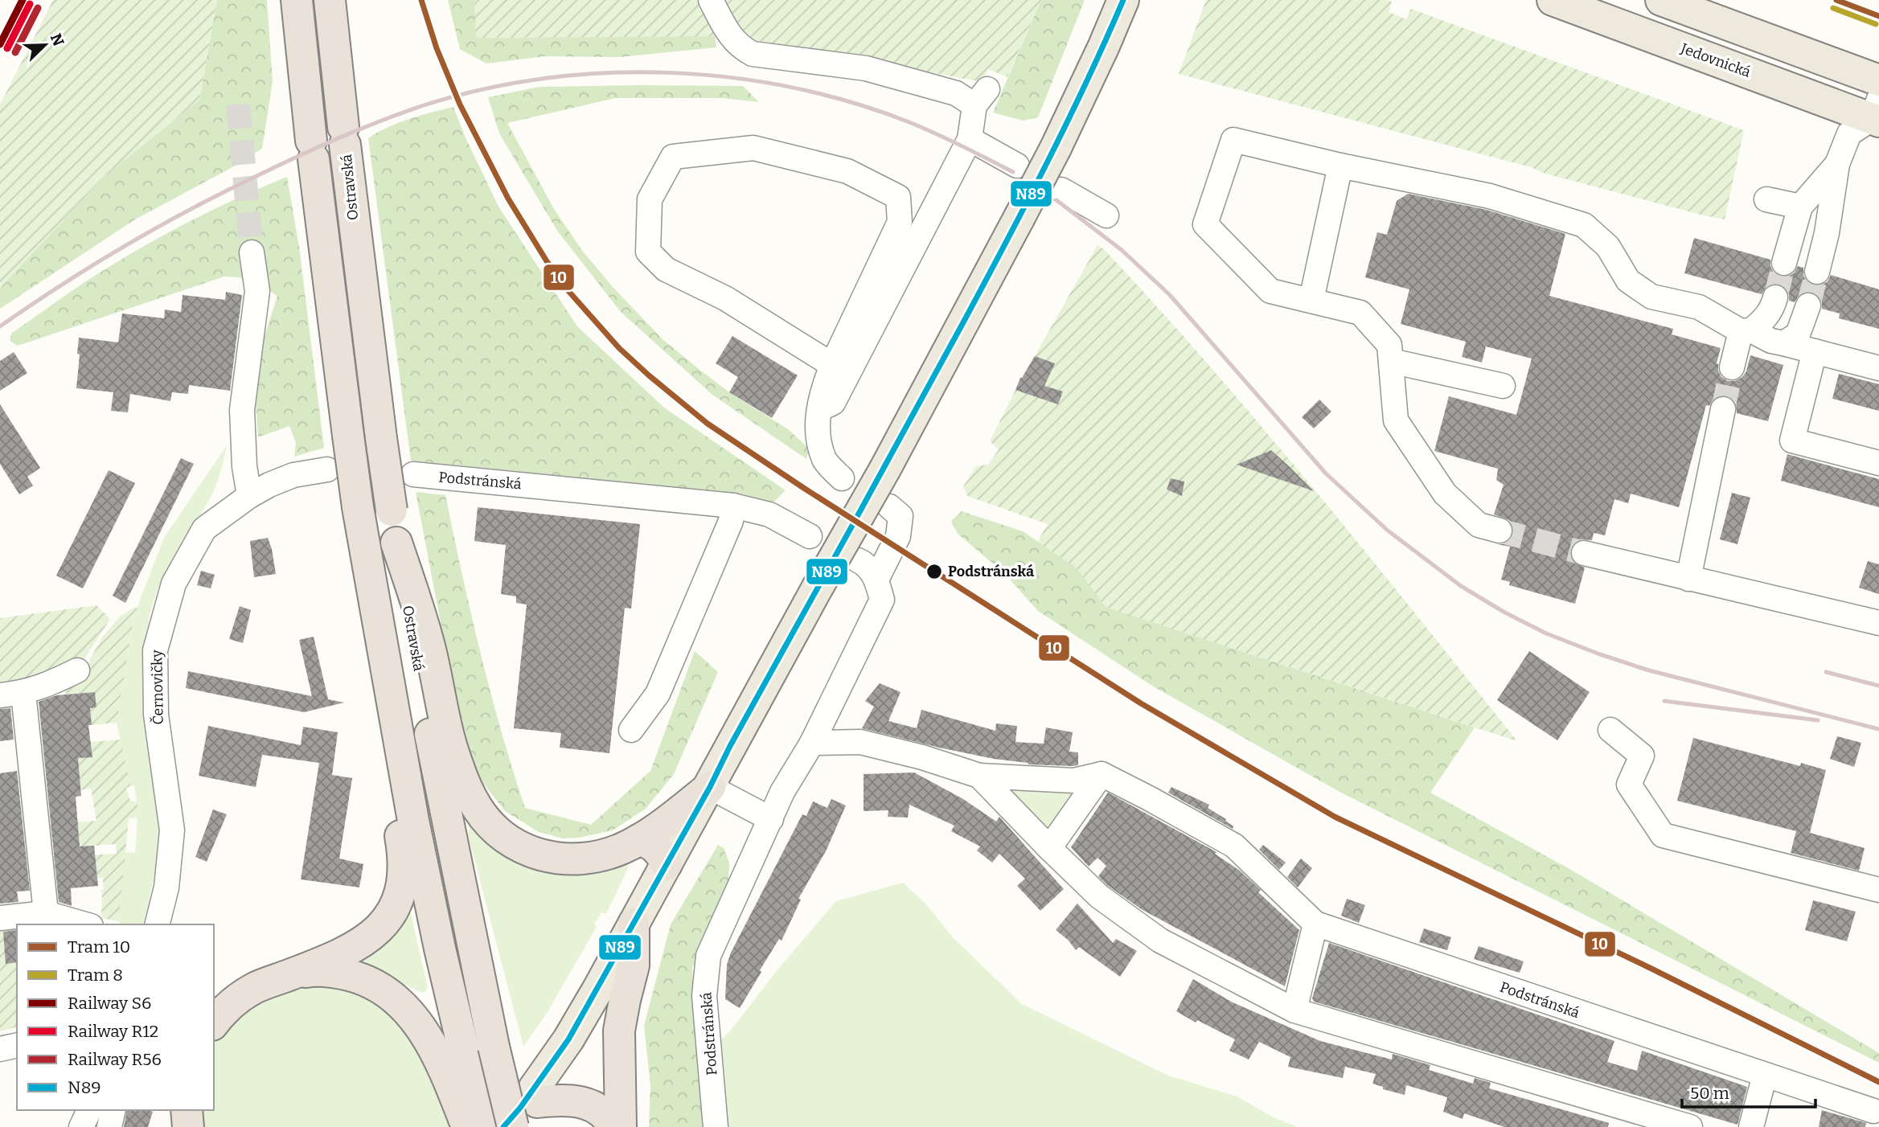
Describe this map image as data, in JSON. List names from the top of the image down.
{
  "streets": {
    "highway": ["Ostravská"],
    "main road": ["Jedovnická"],
    "street": ["Podstránská", "Černovičky"]
  },
  "places": ["Podstránská"],
  "lines": [
    "tram line 10",
    "rail line S6",
    "transit line N89",
    "rail line R12",
    "tram line 8",
    "rail line R56"
  ],
  "legend": [
    "Tram 10",
    "Tram 8",
    "Railway S6",
    "Railway R12",
    "Railway R56",
    "N89"
  ],
  "scale_bar": "50 m",
  "north": "top right"
}
